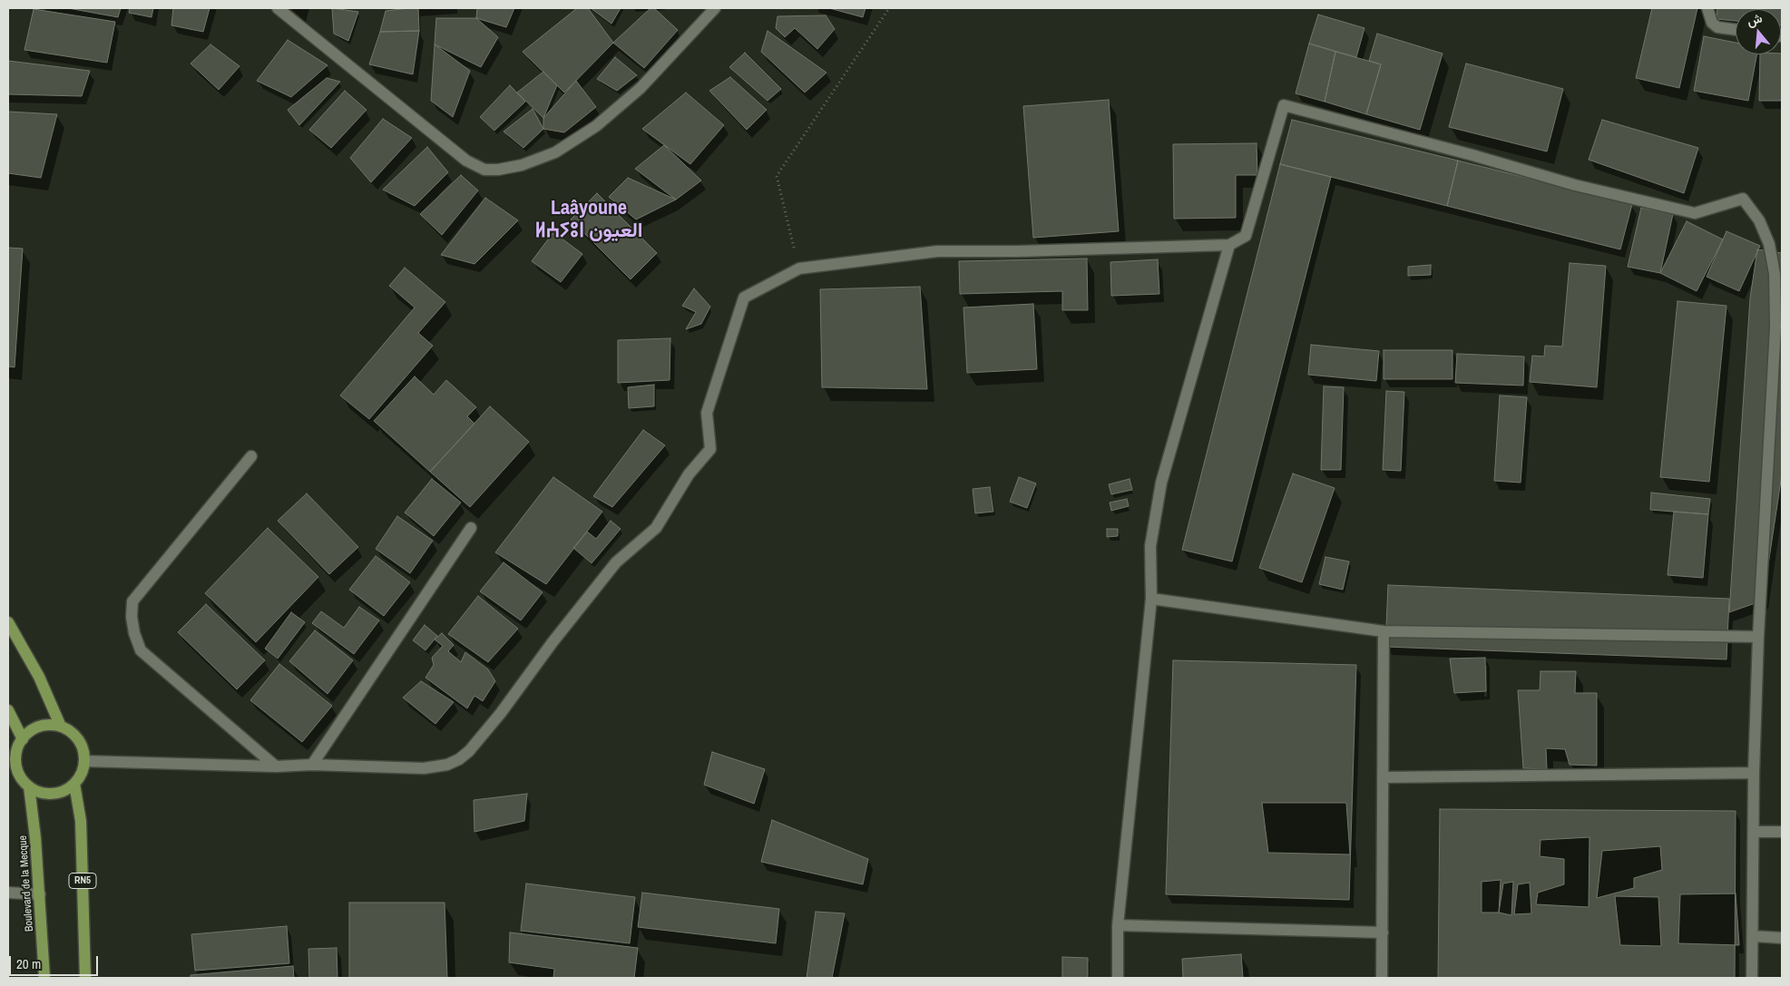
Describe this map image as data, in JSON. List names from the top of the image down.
{
  "streets": {
    "main road": ["RN5", "Boulevard de la Mecque"]
  },
  "crossings": [
    ["RN5", "Boulevard de la Mecque"]
  ],
  "districts": ["Laâyoune ⵍⵄⵢⵓⵏ العيون"],
  "scale_bar": "20 m",
  "north": "top"
}
